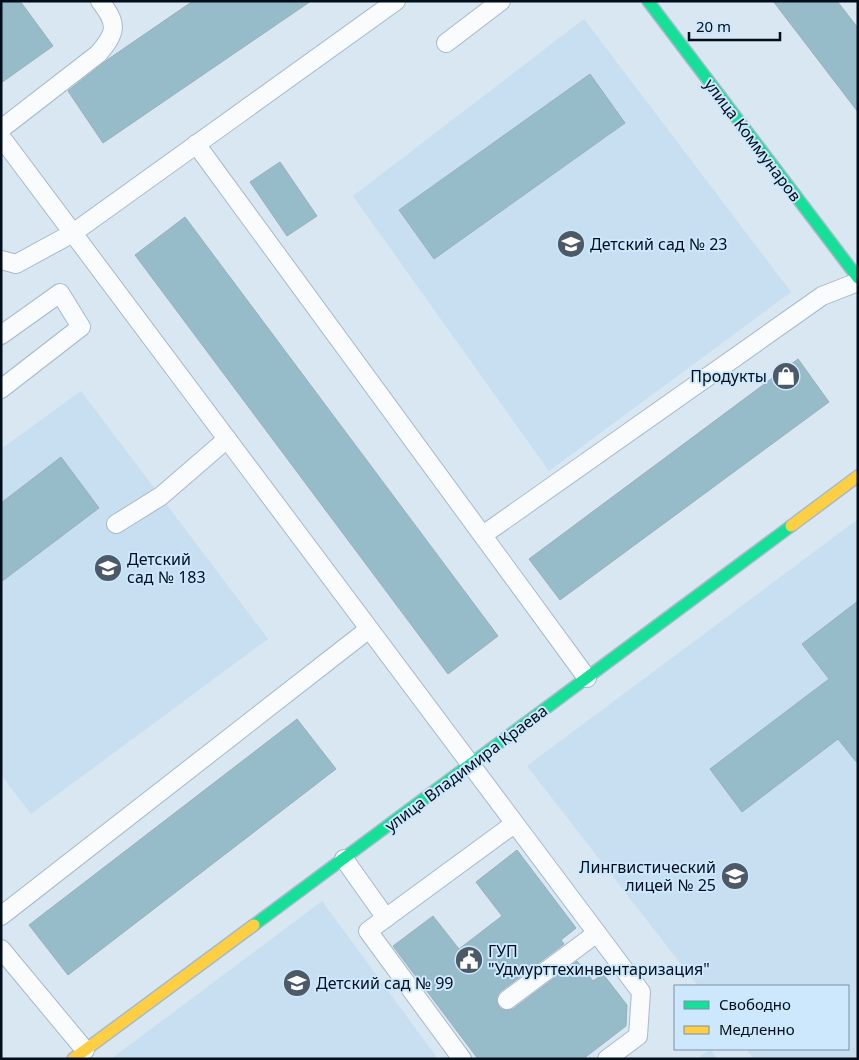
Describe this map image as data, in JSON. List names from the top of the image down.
{
  "streets": {
    "street": ["улица Коммунаров", "улица Владимира Краева"]
  },
  "places": {
    "school or university": [
      "Детский сад № 23",
      "Детский сад № 183",
      "Лингвистический лицей № 25",
      "Детский сад № 99"
    ],
    "shop": ["Продукты"],
    "public building": ["ГУП \"Удмурттехинвентаризация\""]
  },
  "legend": ["Свободно", "Медленно"],
  "scale_bar": "20 m"
}
